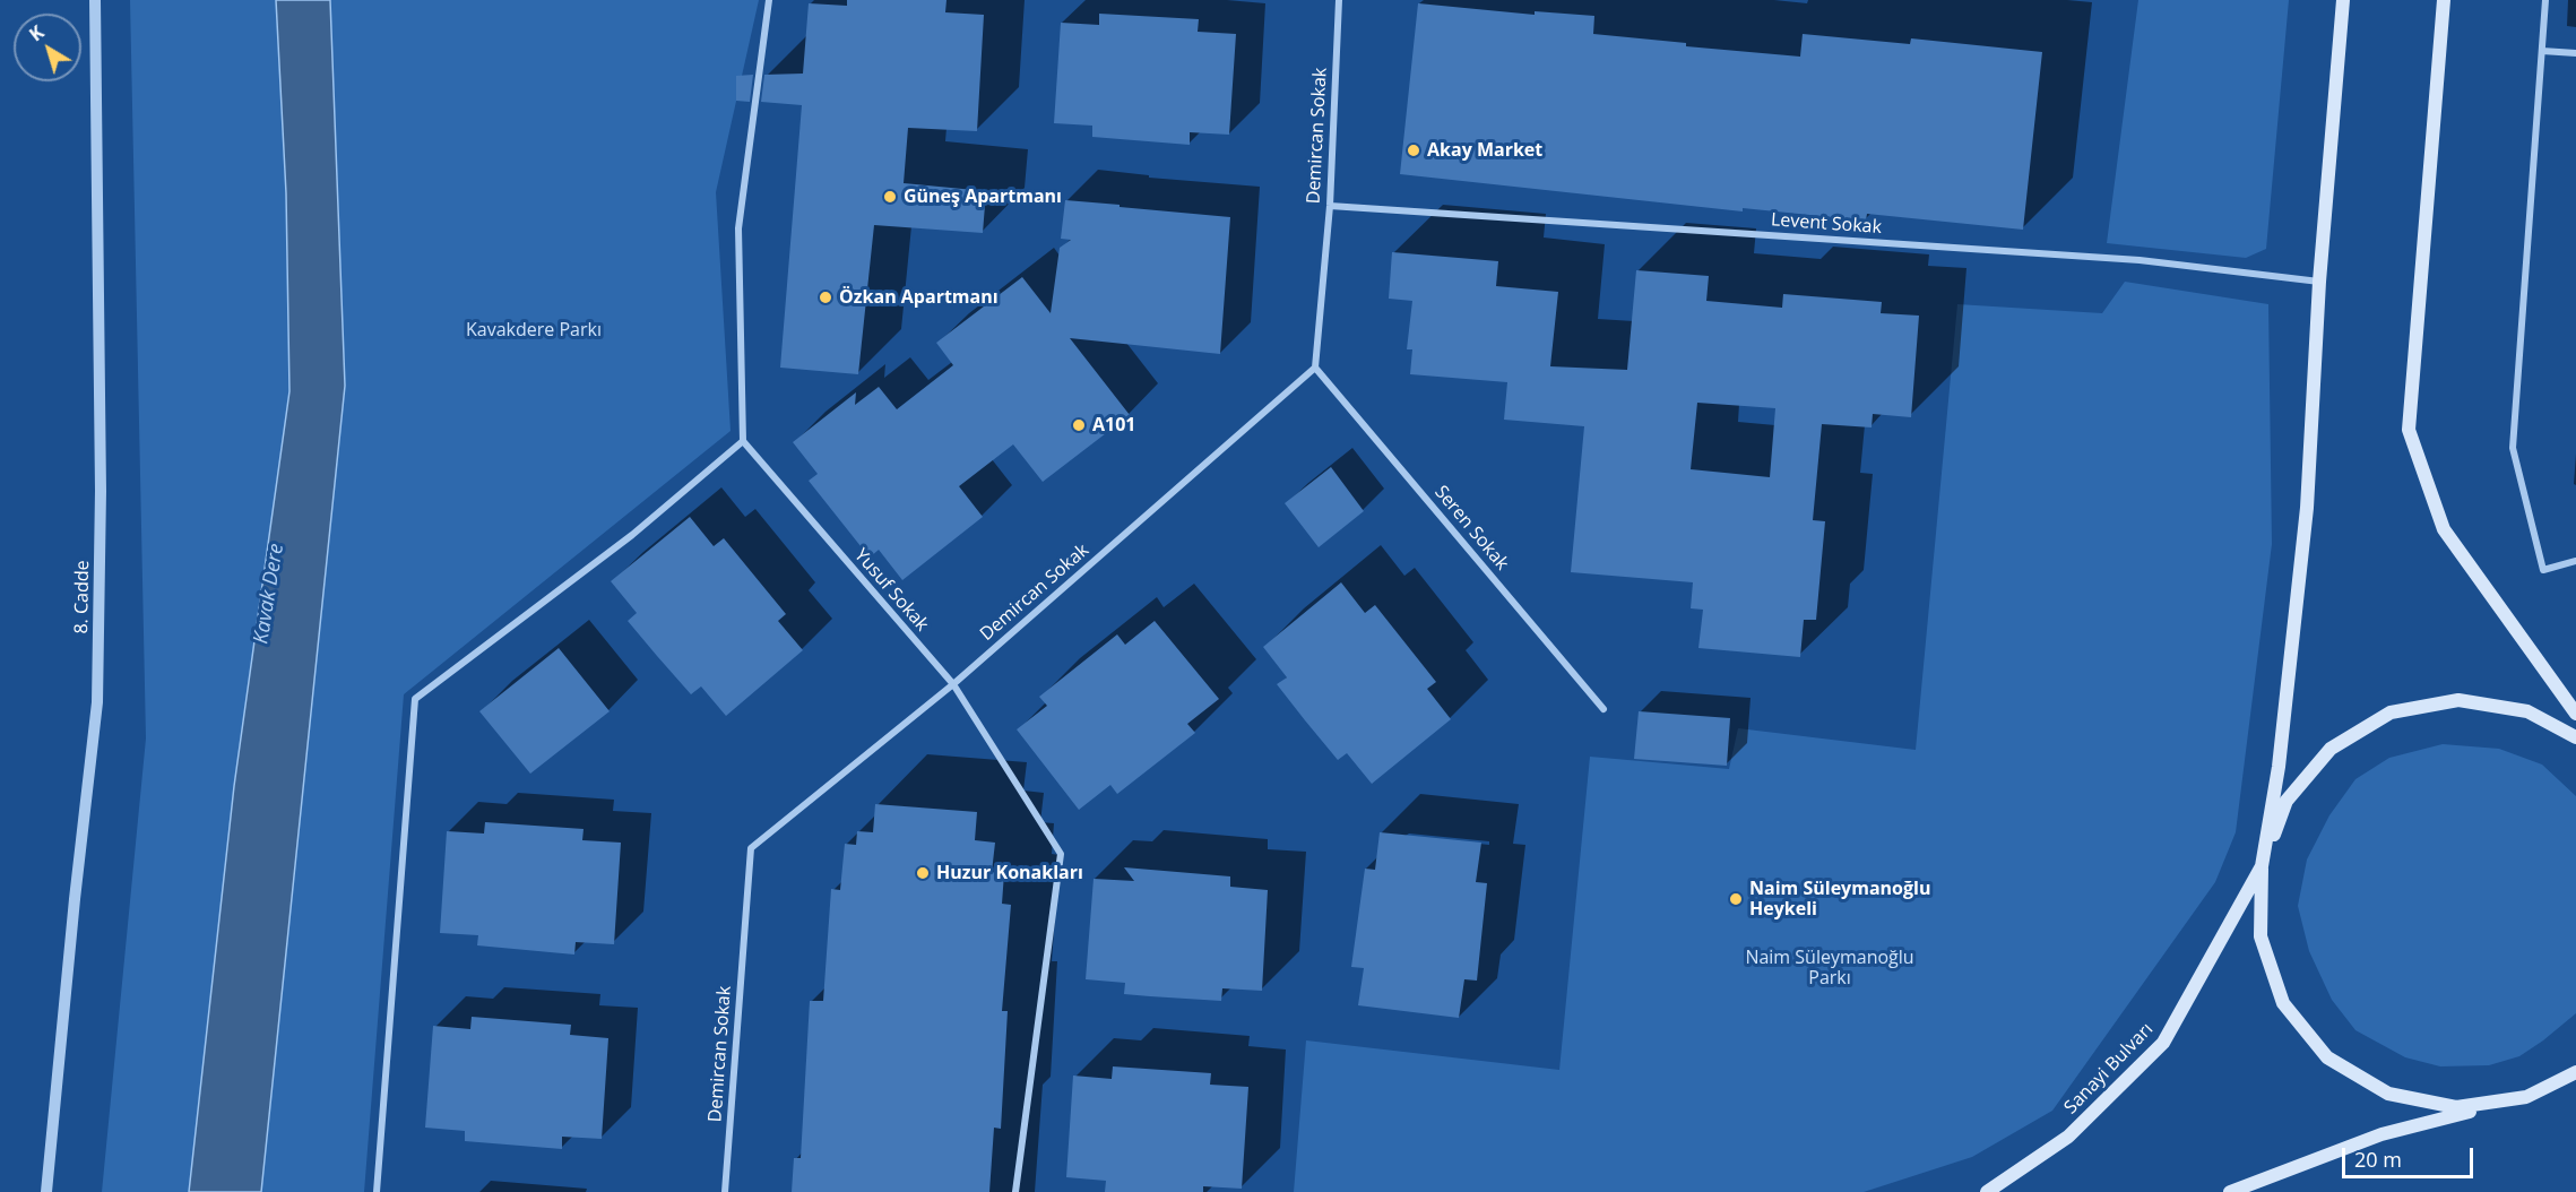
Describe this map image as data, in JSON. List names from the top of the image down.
{
  "streets": {
    "main road": ["Sanayi Bulvarı"],
    "street": [
      "Demircan Sokak",
      "Levent Sokak",
      "Seren Sokak",
      "Yusuf Sokak",
      "8. Cadde"
    ]
  },
  "crossings": [
    ["Demircan Sokak", "Levent Sokak"],
    ["Demircan Sokak", "Seren Sokak"],
    ["Demircan Sokak", "Yusuf Sokak"]
  ],
  "water": ["Kavak Dere"],
  "parks": ["Kavakdere Parkı", "Naim Süleymanoğlu Parkı"],
  "places": [
    "Akay Market",
    "Güneş Apartmanı",
    "Özkan Apartmanı",
    "A101",
    "Huzur Konakları",
    "Naim Süleymanoğlu Heykeli"
  ],
  "scale_bar": "20 m",
  "north": "top left"
}
